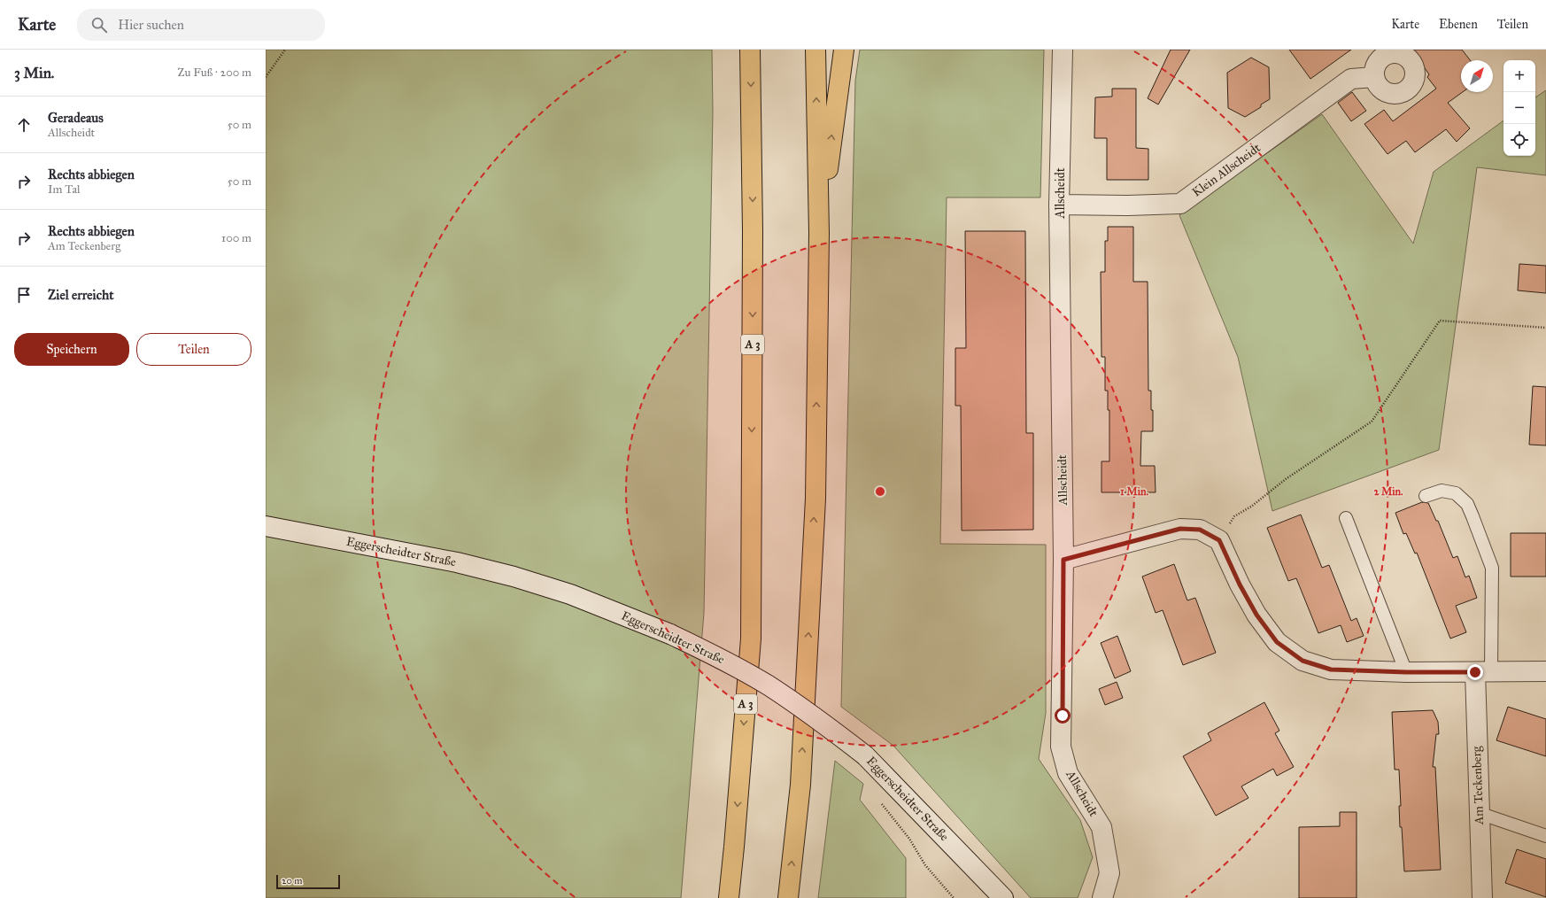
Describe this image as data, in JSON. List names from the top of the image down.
{
  "streets": {
    "highway": ["A 3"],
    "street": [
      "Klein Allscheidt",
      "Allscheidt",
      "Eggerscheidter Straße",
      "Am Teckenberg"
    ]
  },
  "crossings": [
    ["Klein Allscheidt", "Allscheidt"]
  ],
  "scale_bar": "20 m",
  "north": "top right",
  "page": {
    "header": "Karte",
    "search": "Hier suchen",
    "nav": ["Karte", "Ebenen", "Teilen"],
    "heading": ["3 Min.", "Zu Fuß · 200 m"],
    "map_buttons": ["+", "−"],
    "list": [
      ["Geradeaus", "Allscheidt", "50 m"],
      ["Rechts abbiegen", "Im Tal", "50 m"],
      ["Rechts abbiegen", "Am Teckenberg", "100 m"],
      "Ziel erreicht"
    ],
    "buttons": ["Speichern", "Teilen"],
    "scale": "20 m"
  },
  "rings": ["1 Min.", "2 Min."]
}
